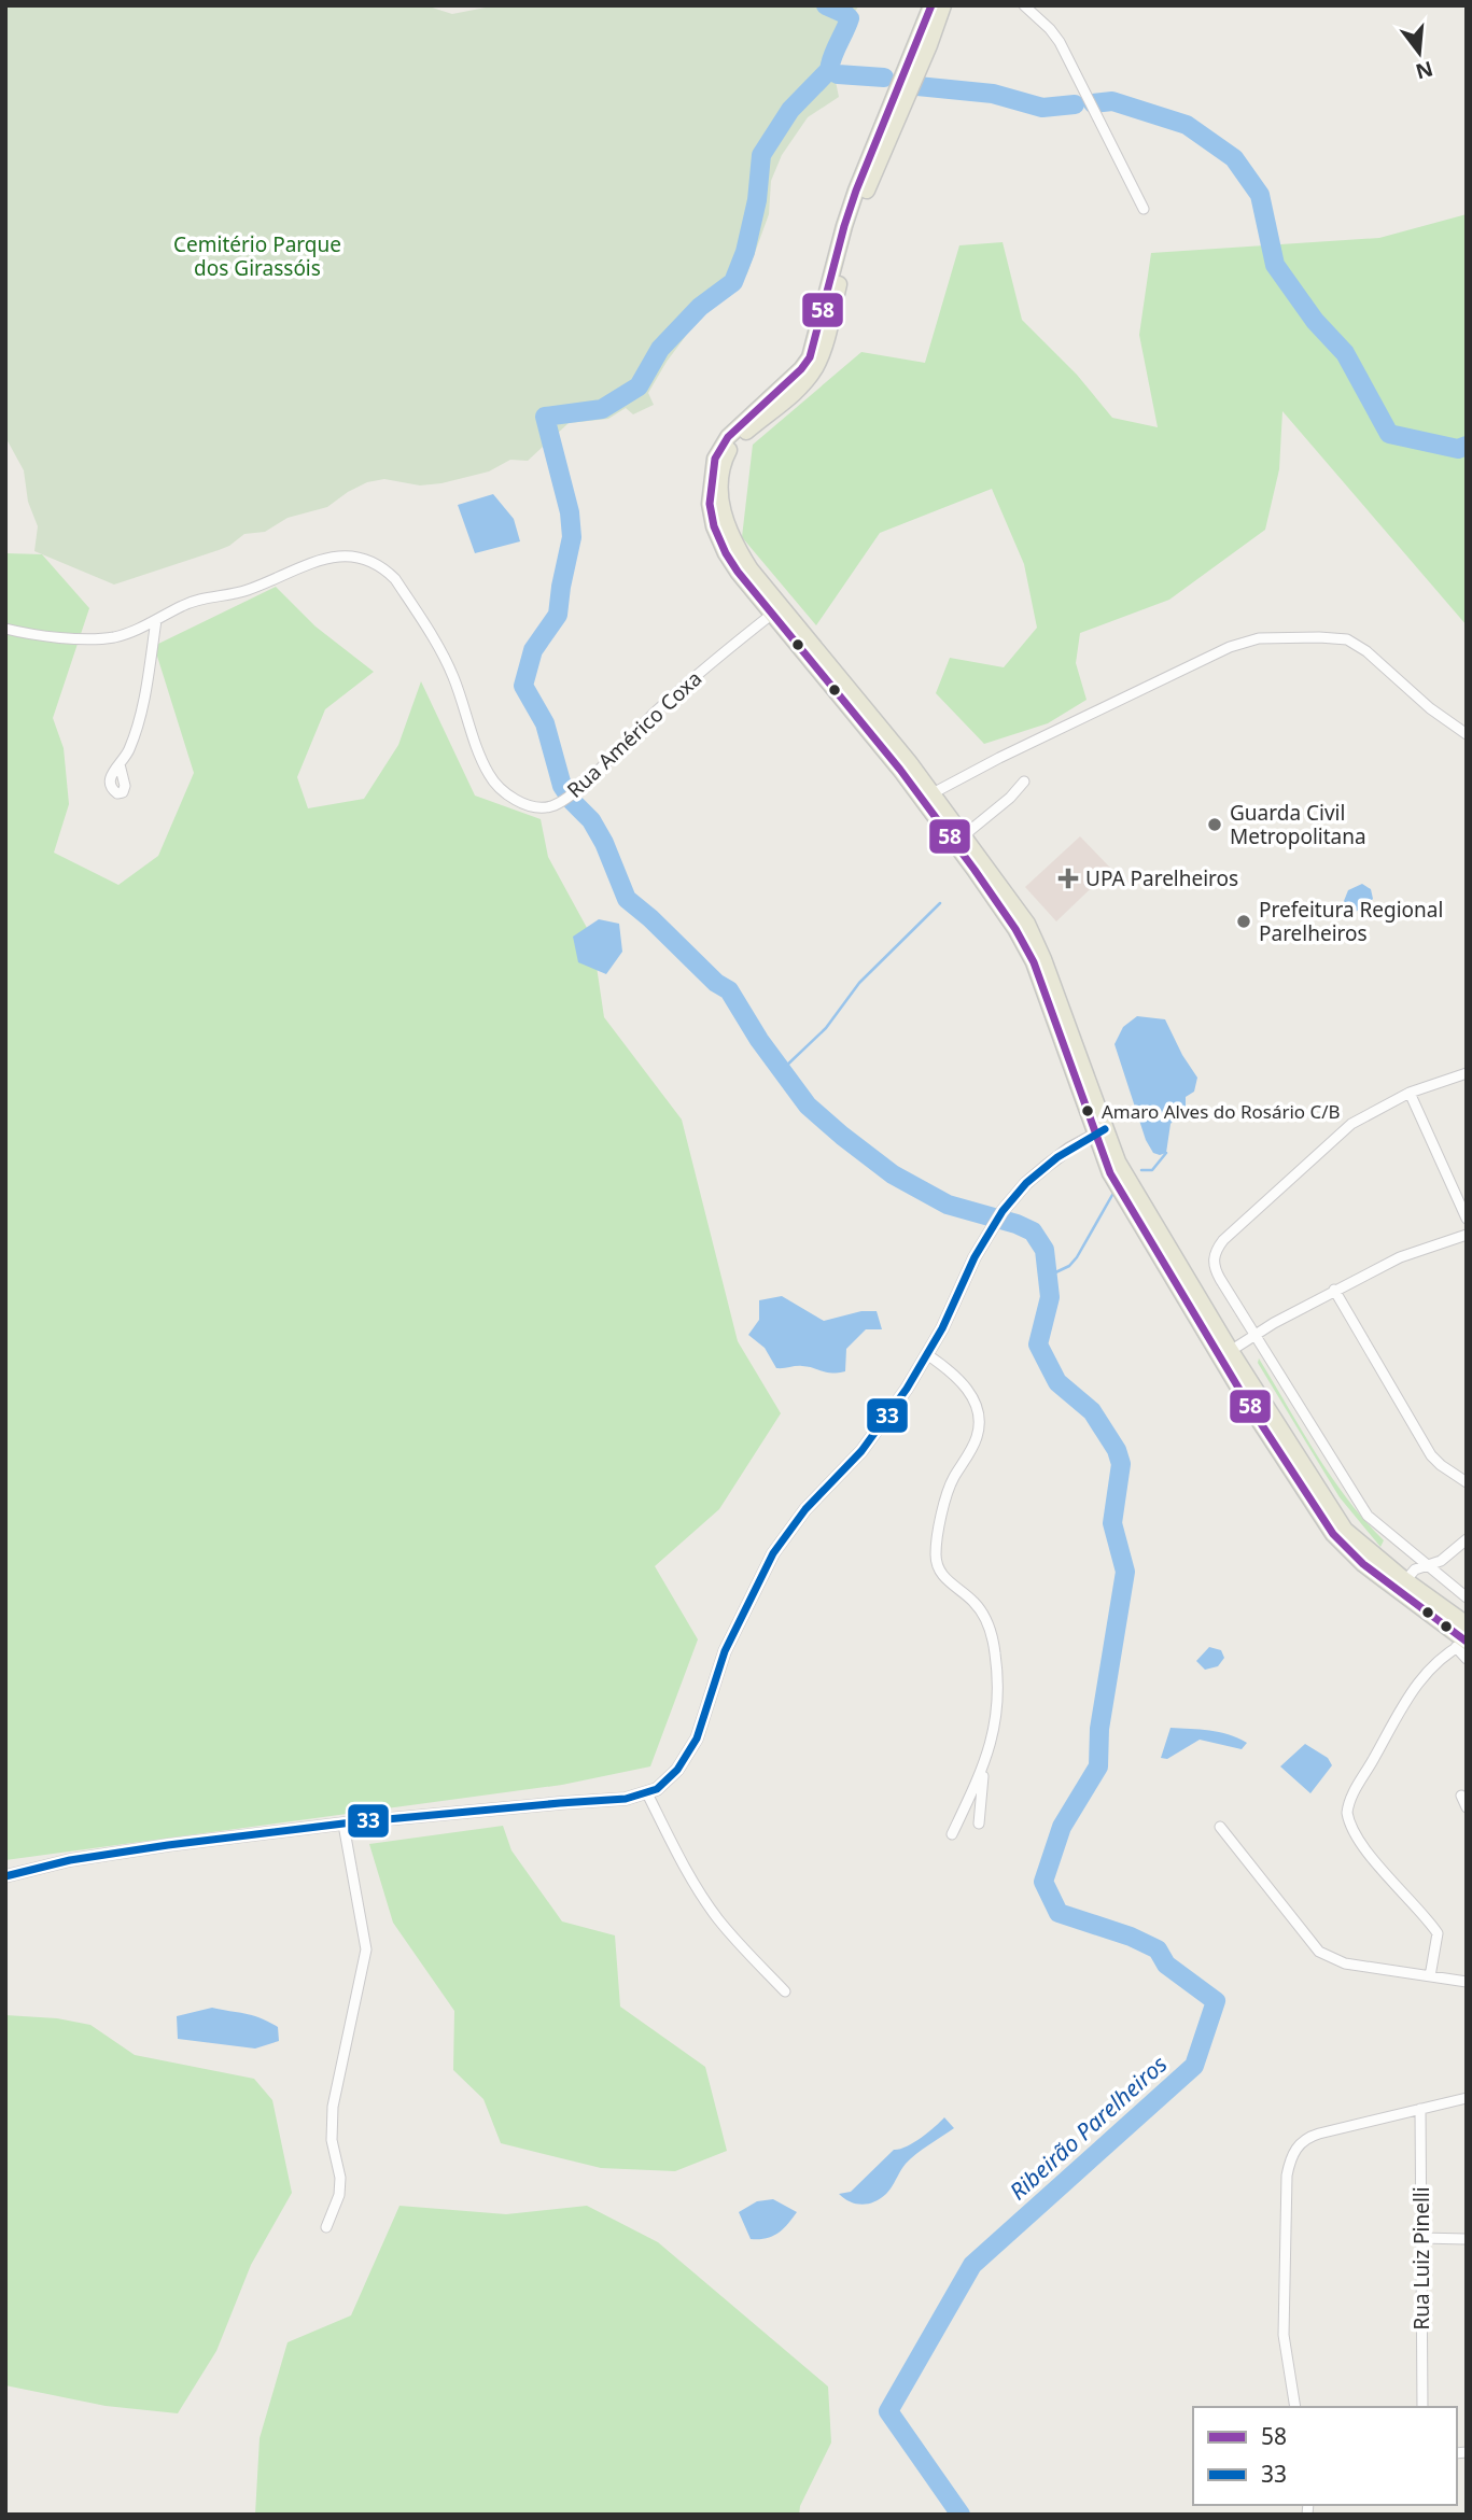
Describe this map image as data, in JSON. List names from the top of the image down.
{
  "streets": {
    "street": ["Rua Américo Coxa", "Rua Luiz Pinelli"]
  },
  "water": ["Ribeirão Parelheiros"],
  "parks": ["Cemitério Parque dos Girassóis"],
  "places": {
    "other": ["Guarda Civil Metropolitana", "Prefeitura Regional Parelheiros", "Amaro Alves do Rosário C/B"],
    "health": ["UPA Parelheiros"]
  },
  "lines": ["transit line 58", "transit line 33"],
  "legend": ["58", "33"],
  "north": "bottom"
}
